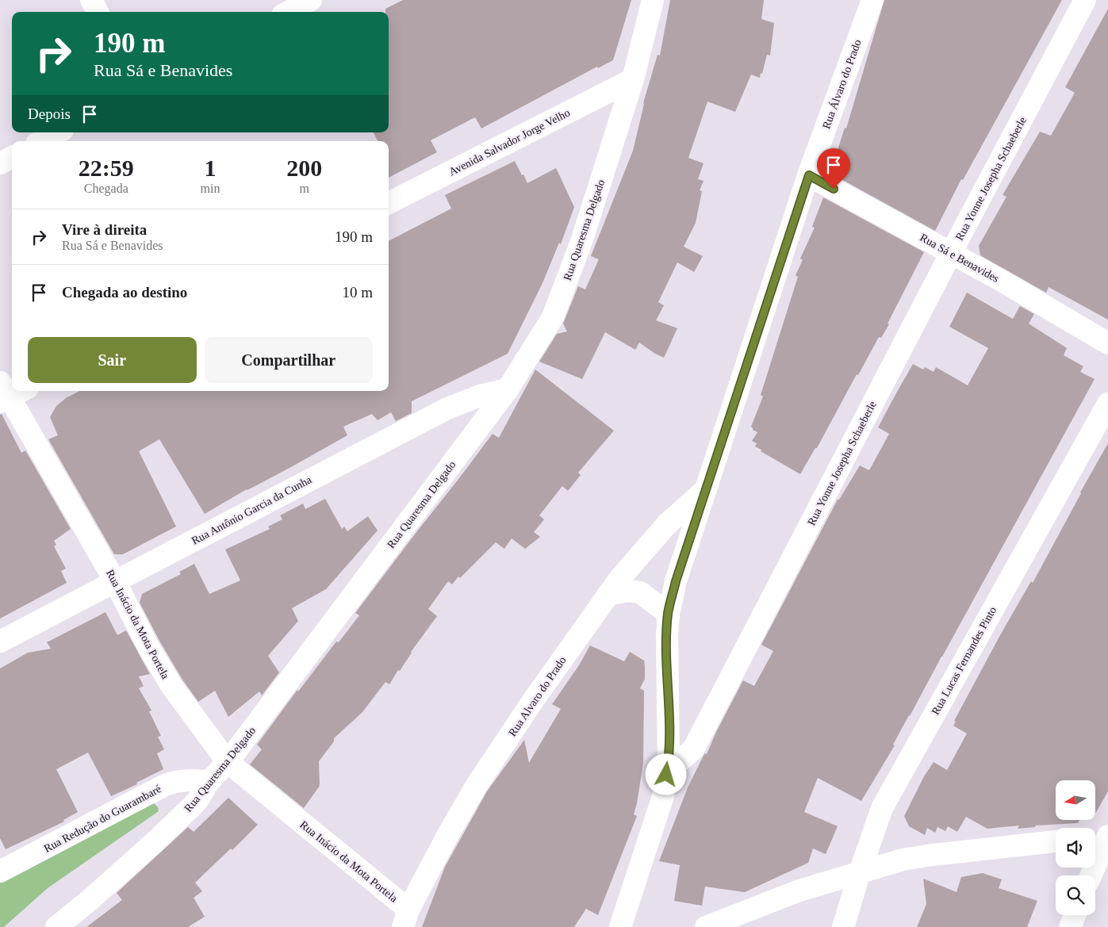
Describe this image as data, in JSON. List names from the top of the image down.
{
  "streets": {
    "street": [
      "Rua Álvaro do Prado",
      "Avenida Salvador Jorge Velho",
      "Rua Yonne Josepha Schaeberle",
      "Rua Quaresma Delgado",
      "Rua Sá e Benavides",
      "Rua Antônio Garcia da Cunha",
      "Rua Inácio da Mota Portela",
      "Rua Lucas Fernandes Pinto",
      "Rua Alvaro do Prado",
      "Rua Redução do Guarambaré"
    ]
  },
  "crossings": [
    ["Rua Álvaro do Prado", "Rua Yonne Josepha Schaeberle"],
    ["Rua Álvaro do Prado", "Rua Sá e Benavides"],
    ["Rua Álvaro do Prado", "Rua Alvaro do Prado"],
    ["Avenida Salvador Jorge Velho", "Rua Quaresma Delgado"],
    ["Rua Yonne Josepha Schaeberle", "Rua Sá e Benavides"],
    ["Rua Quaresma Delgado", "Rua Antônio Garcia da Cunha"],
    ["Rua Quaresma Delgado", "Rua Inácio da Mota Portela"],
    ["Rua Quaresma Delgado", "Rua Redução do Guarambaré"],
    ["Rua Antônio Garcia da Cunha", "Rua Inácio da Mota Portela"],
    ["Rua Inácio da Mota Portela", "Rua Alvaro do Prado"]
  ],
  "north": "left",
  "page": {
    "turn": ["190 m", "Rua Sá e Benavides"],
    "then": "Depois",
    "eta": [
      "22:59",
      "Chegada",
      "1",
      "min",
      "200",
      "m"
    ],
    "list": [
      {
        "name": "Vire à direita",
        "note": "Rua Sá e Benavides",
        "value": "190 m"
      },
      {
        "name": "Chegada ao destino",
        "value": "10 m"
      }
    ],
    "buttons": ["Sair", "Compartilhar"]
  }
}
